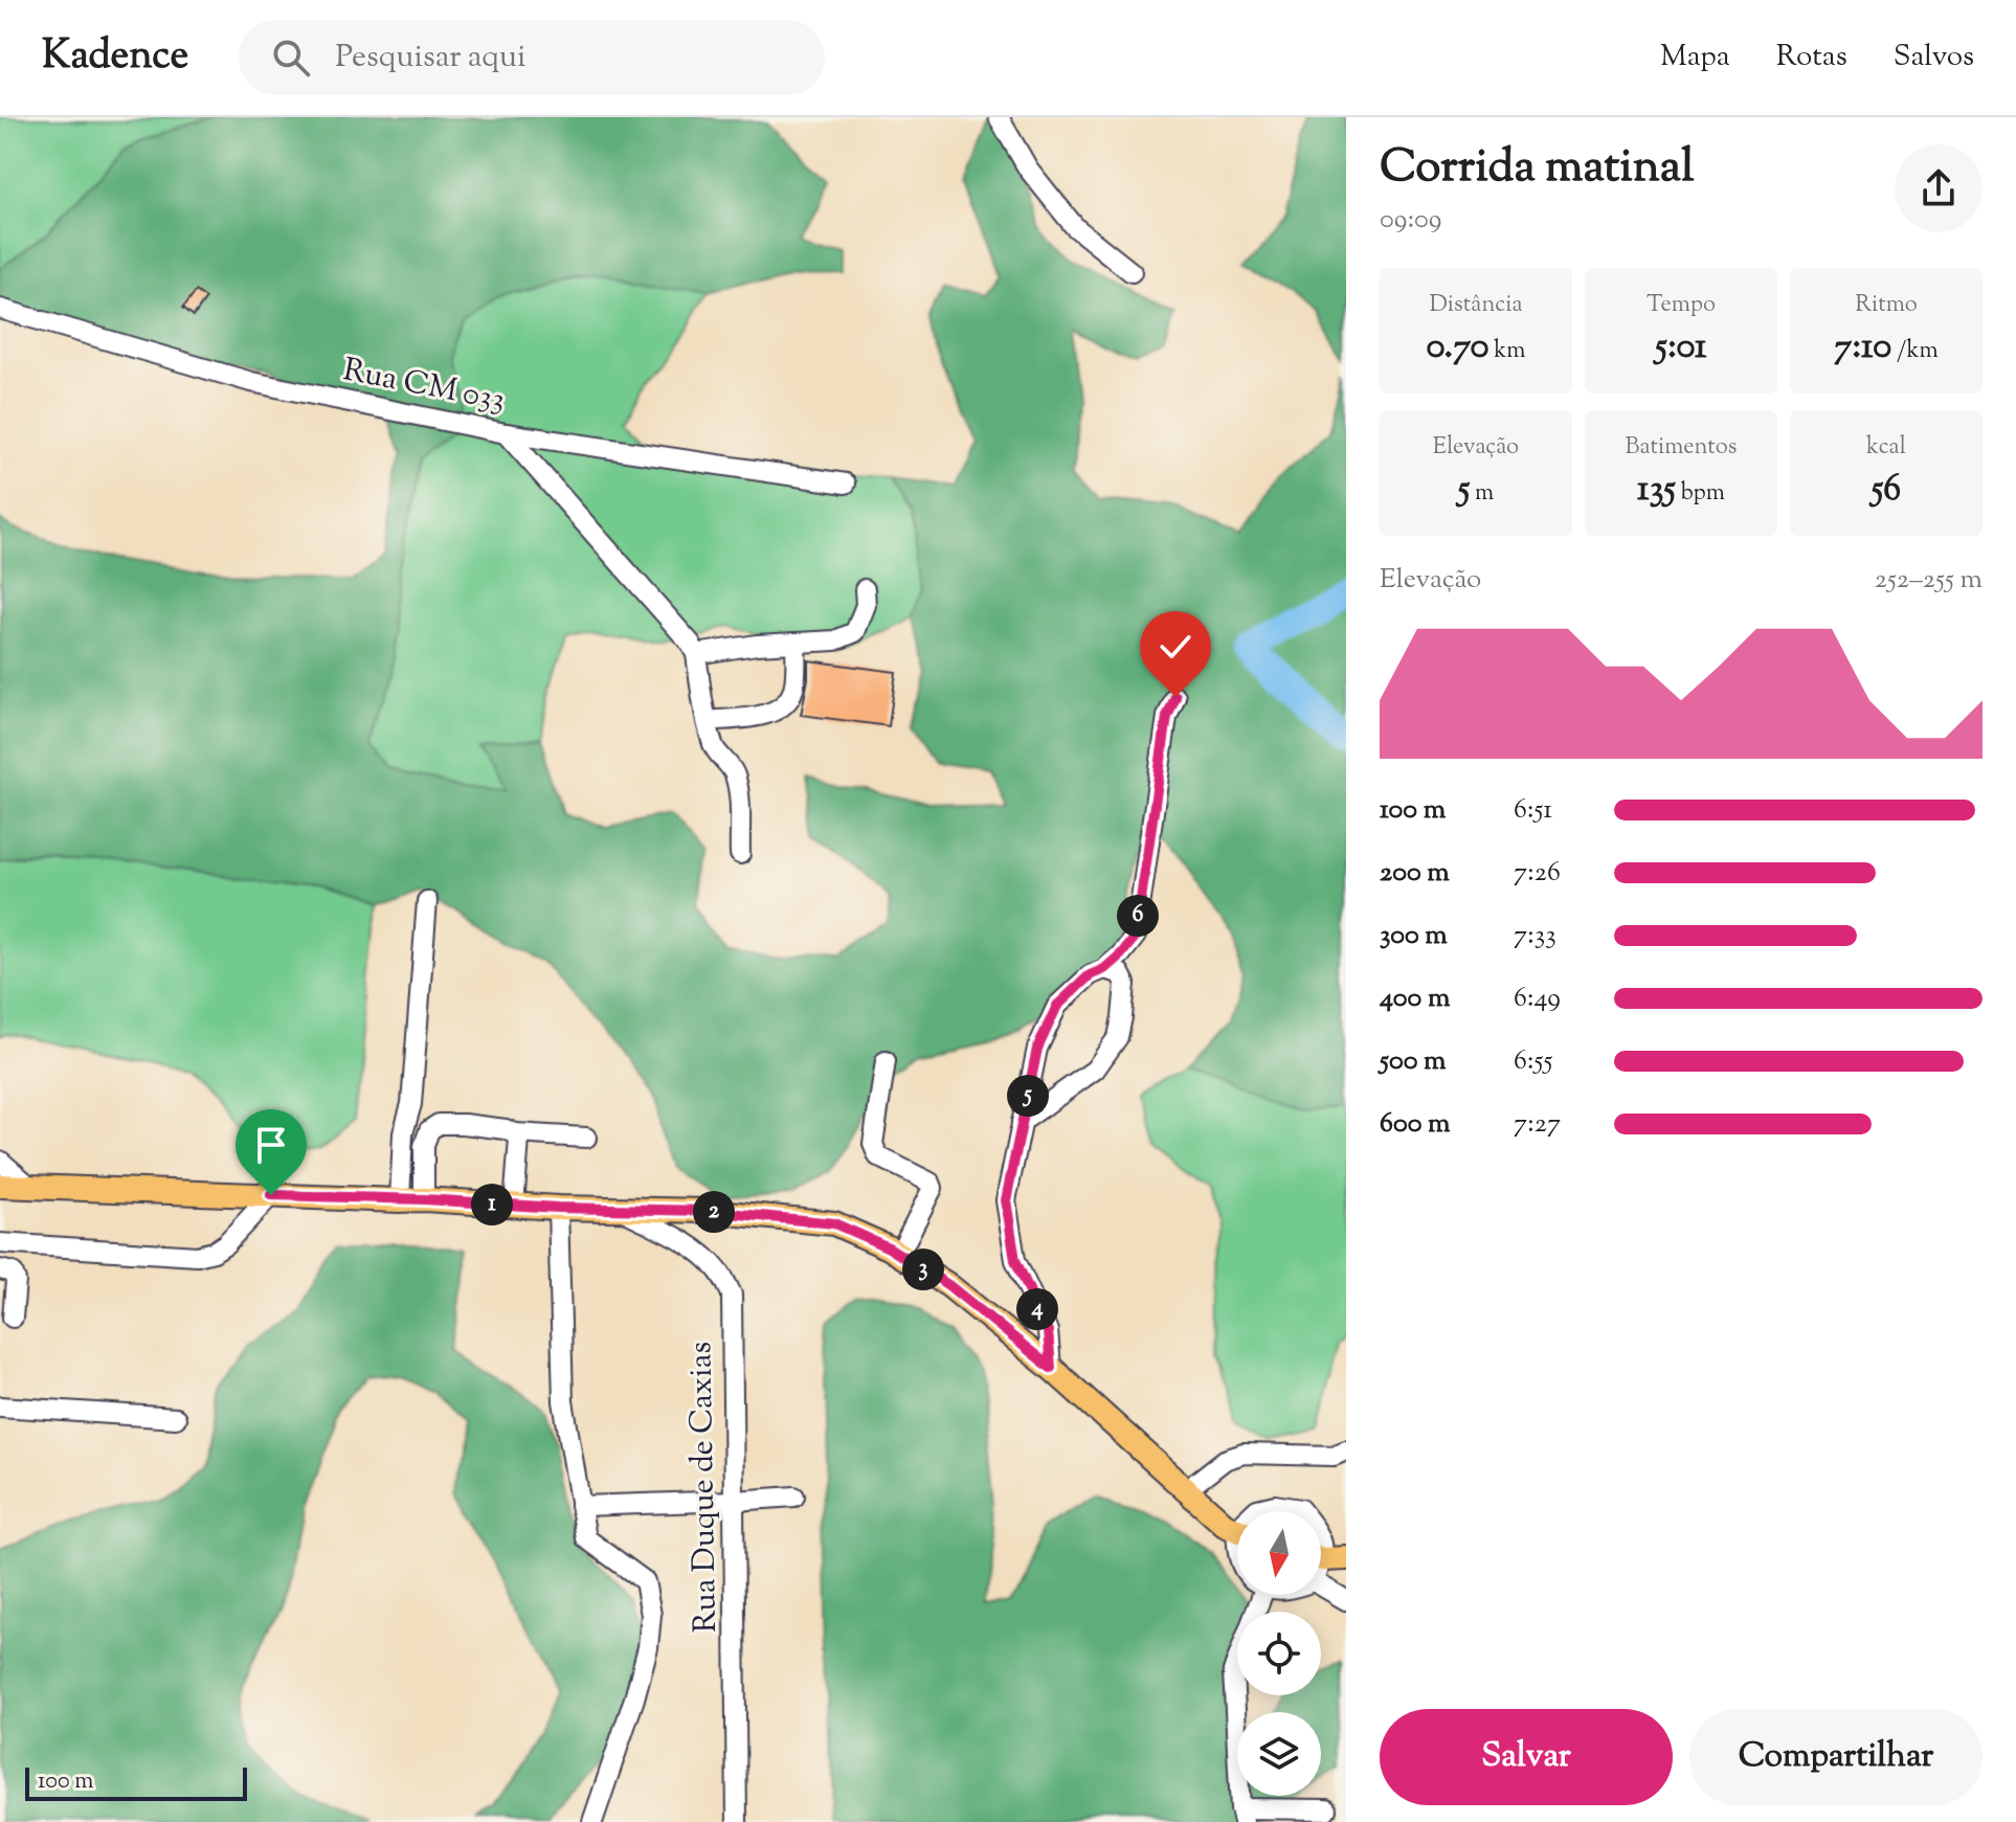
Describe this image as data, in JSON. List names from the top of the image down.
{
  "streets": {
    "street": ["Rua CM 033", "Rua Duque de Caxias"]
  },
  "scale_bar": "100 m",
  "north": "bottom",
  "page": {
    "header": "Kadence",
    "search": "Pesquisar aqui",
    "nav": ["Mapa", "Rotas", "Salvos"],
    "heading": ["Corrida matinal", "09:09"],
    "stats": [
      ["Distância", "0.70 km"],
      ["Tempo", "5:01"],
      ["Ritmo", "7:10 /km"],
      ["Elevação", "5 m"],
      ["Batimentos", "135 bpm"],
      ["kcal", "56"]
    ],
    "chart": ["Elevação", "252–255 m"],
    "list": [
      {
        "name": "100 m",
        "note": "6:51"
      },
      {
        "name": "200 m",
        "note": "7:26"
      },
      {
        "name": "300 m",
        "note": "7:33"
      },
      {
        "name": "400 m",
        "note": "6:49"
      },
      {
        "name": "500 m",
        "note": "6:55"
      },
      {
        "name": "600 m",
        "note": "7:27"
      }
    ],
    "pins": [
      "6",
      "5",
      "1",
      "2",
      "3",
      "4"
    ],
    "buttons": ["Salvar", "Compartilhar"],
    "scale": "100 m"
  }
}
